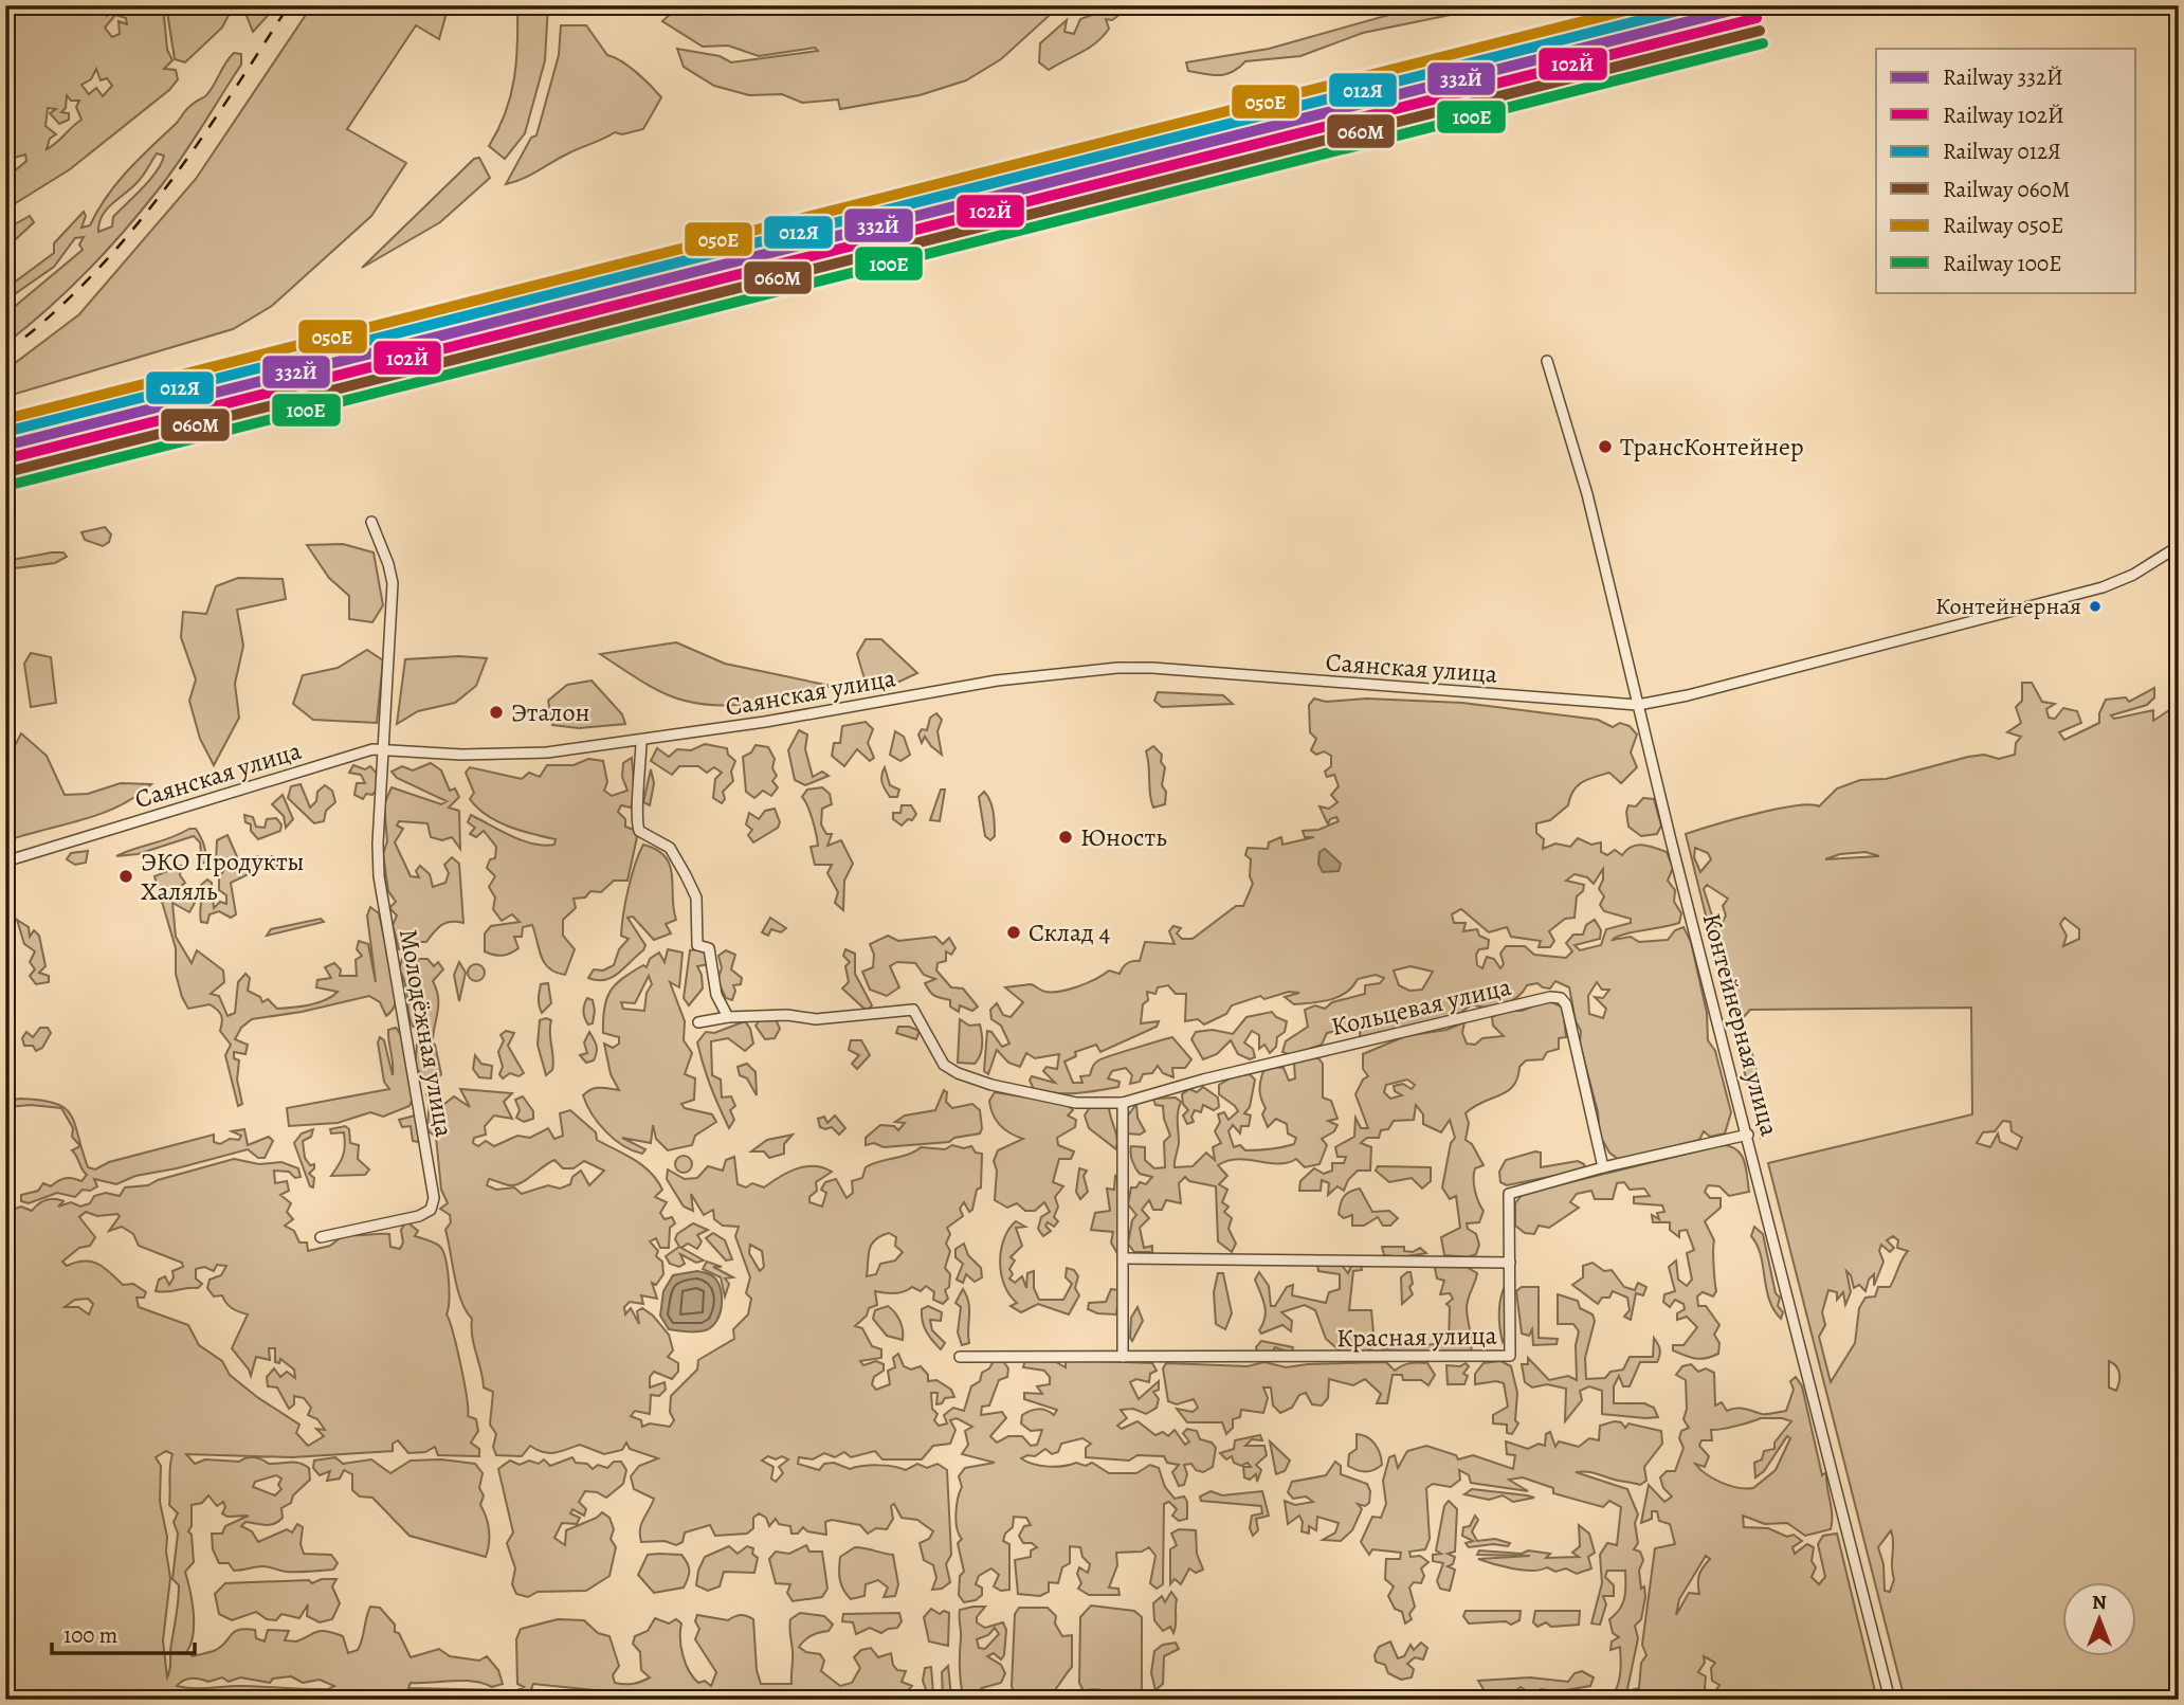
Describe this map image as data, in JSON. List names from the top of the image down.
{
  "streets": {
    "street": [
      "Саянская улица",
      "Кольцевая улица",
      "Контейнерная улица",
      "Молодёжная улица",
      "Красная улица"
    ]
  },
  "crossings": [
    ["Саянская улица", "Контейнерная улица"],
    ["Саянская улица", "Молодёжная улица"],
    ["Кольцевая улица", "Красная улица"],
    ["Контейнерная улица", "Красная улица"]
  ],
  "places": [
    "ТрансКонтейнер",
    "Контейнерная",
    "Эталон",
    "Юность",
    "ЭКО Продукты Халяль",
    "Склад 4"
  ],
  "lines": [
    "rail line 332Й",
    "rail line 012Я",
    "rail line 050Е",
    "rail line 102Й",
    "rail line 060М",
    "rail line 100Е"
  ],
  "legend": [
    "Railway 332Й",
    "Railway 102Й",
    "Railway 012Я",
    "Railway 060М",
    "Railway 050Е",
    "Railway 100Е"
  ],
  "scale_bar": "100 m",
  "north": "top"
}
